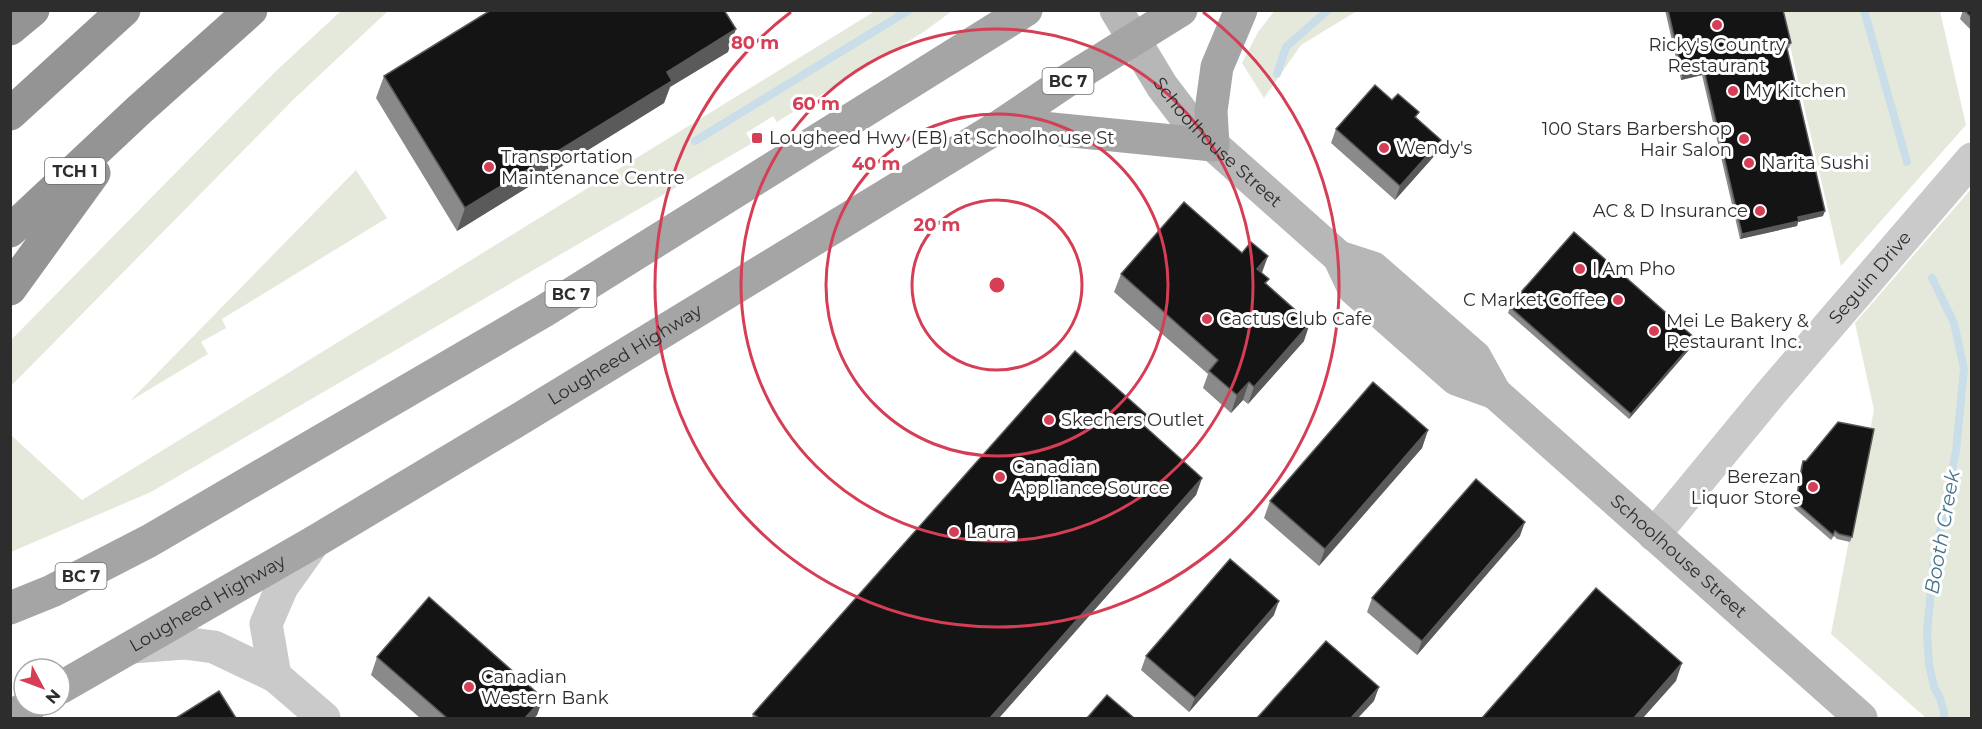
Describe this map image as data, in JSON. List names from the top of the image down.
{
  "streets": {
    "highway": ["TCH 1"],
    "main road": ["BC 7", "Schoolhouse Street", "Lougheed Highway"],
    "street": ["Seguin Drive"]
  },
  "crossings": [
    ["Schoolhouse Street", "Seguin Drive"],
    ["Schoolhouse Street", "Lougheed Highway"]
  ],
  "water": ["Booth Creek"],
  "places": {
    "other": [
      "Ricky's Country Restaurant",
      "My Kitchen",
      "100 Stars Barbershop Hair Salon",
      "Wendy's",
      "Narita Sushi",
      "Transportation Maintenance Centre",
      "AC & D Insurance",
      "I Am Pho",
      "C Market Coffee",
      "Cactus Club Cafe",
      "Mei Le Bakery & Restaurant Inc.",
      "Skechers Outlet",
      "Canadian Appliance Source",
      "Berezan Liquor Store",
      "Laura",
      "Canadian Western Bank"
    ],
    "transit": ["Lougheed Hwy (EB) at Schoolhouse St"]
  },
  "north": "bottom right",
  "rings": [
    "80 m",
    "60 m",
    "40 m",
    "20 m"
  ]
}
